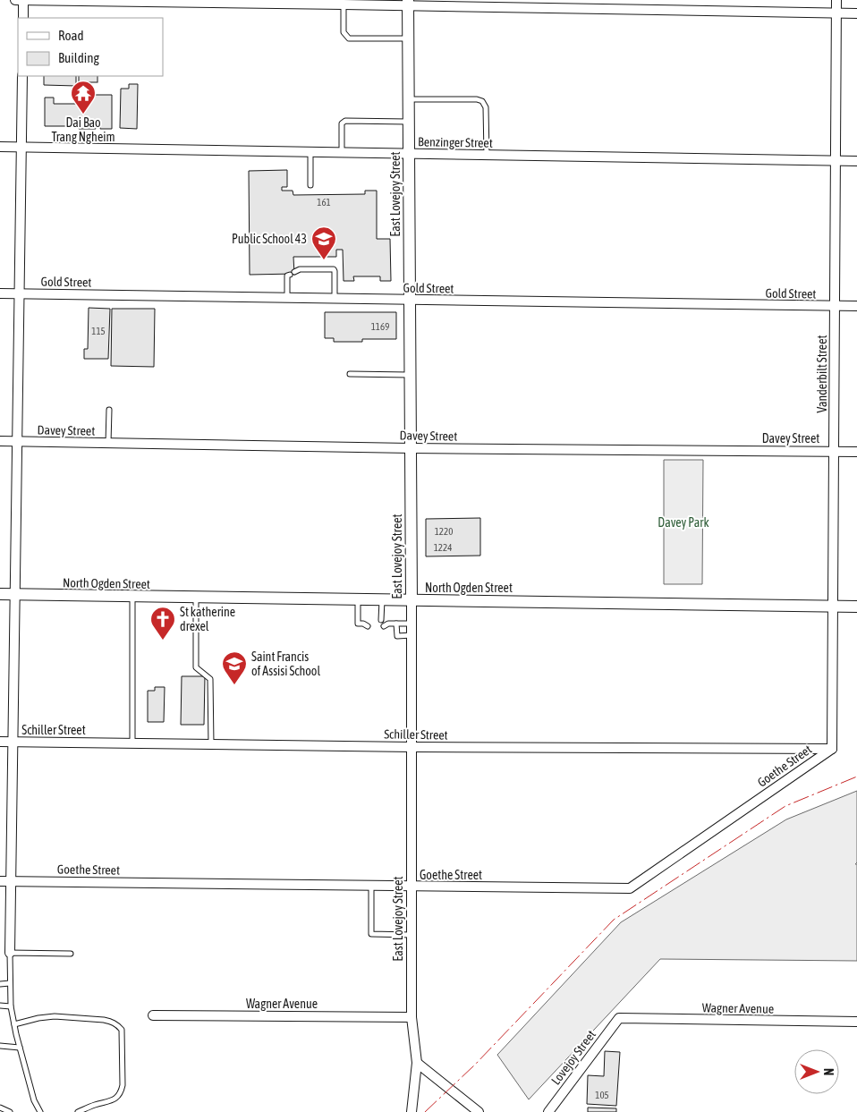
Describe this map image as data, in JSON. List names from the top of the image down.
{
  "streets": {
    "street": [
      "Benzinger Street",
      "East Lovejoy Street",
      "Gold Street",
      "Vanderbilt Street",
      "Davey Street",
      "North Ogden Street",
      "Schiller Street",
      "Goethe Street",
      "Wagner Avenue",
      "Lovejoy Street"
    ]
  },
  "crossings": [
    ["Benzinger Street", "East Lovejoy Street"],
    ["Benzinger Street", "Vanderbilt Street"],
    ["East Lovejoy Street", "Gold Street"],
    ["East Lovejoy Street", "Davey Street"],
    ["East Lovejoy Street", "North Ogden Street"],
    ["East Lovejoy Street", "Schiller Street"],
    ["East Lovejoy Street", "Goethe Street"],
    ["East Lovejoy Street", "Wagner Avenue"],
    ["Gold Street", "Vanderbilt Street"],
    ["Vanderbilt Street", "Davey Street"],
    ["Vanderbilt Street", "North Ogden Street"],
    ["Vanderbilt Street", "Schiller Street"],
    ["Vanderbilt Street", "Goethe Street"],
    ["Schiller Street", "Goethe Street"],
    ["Wagner Avenue", "Lovejoy Street"]
  ],
  "parks": ["Davey Park"],
  "places": {
    "temple": ["Dai Bao Trang Ngheim"],
    "school or university": ["Public School 43", "Saint Francis of Assisi School"],
    "church": ["St katherine drexel"]
  },
  "house_numbers": [
    "161",
    "1169",
    "115",
    "1220",
    "1224",
    "105"
  ],
  "legend": ["Road", "Building"],
  "north": "right"
}
